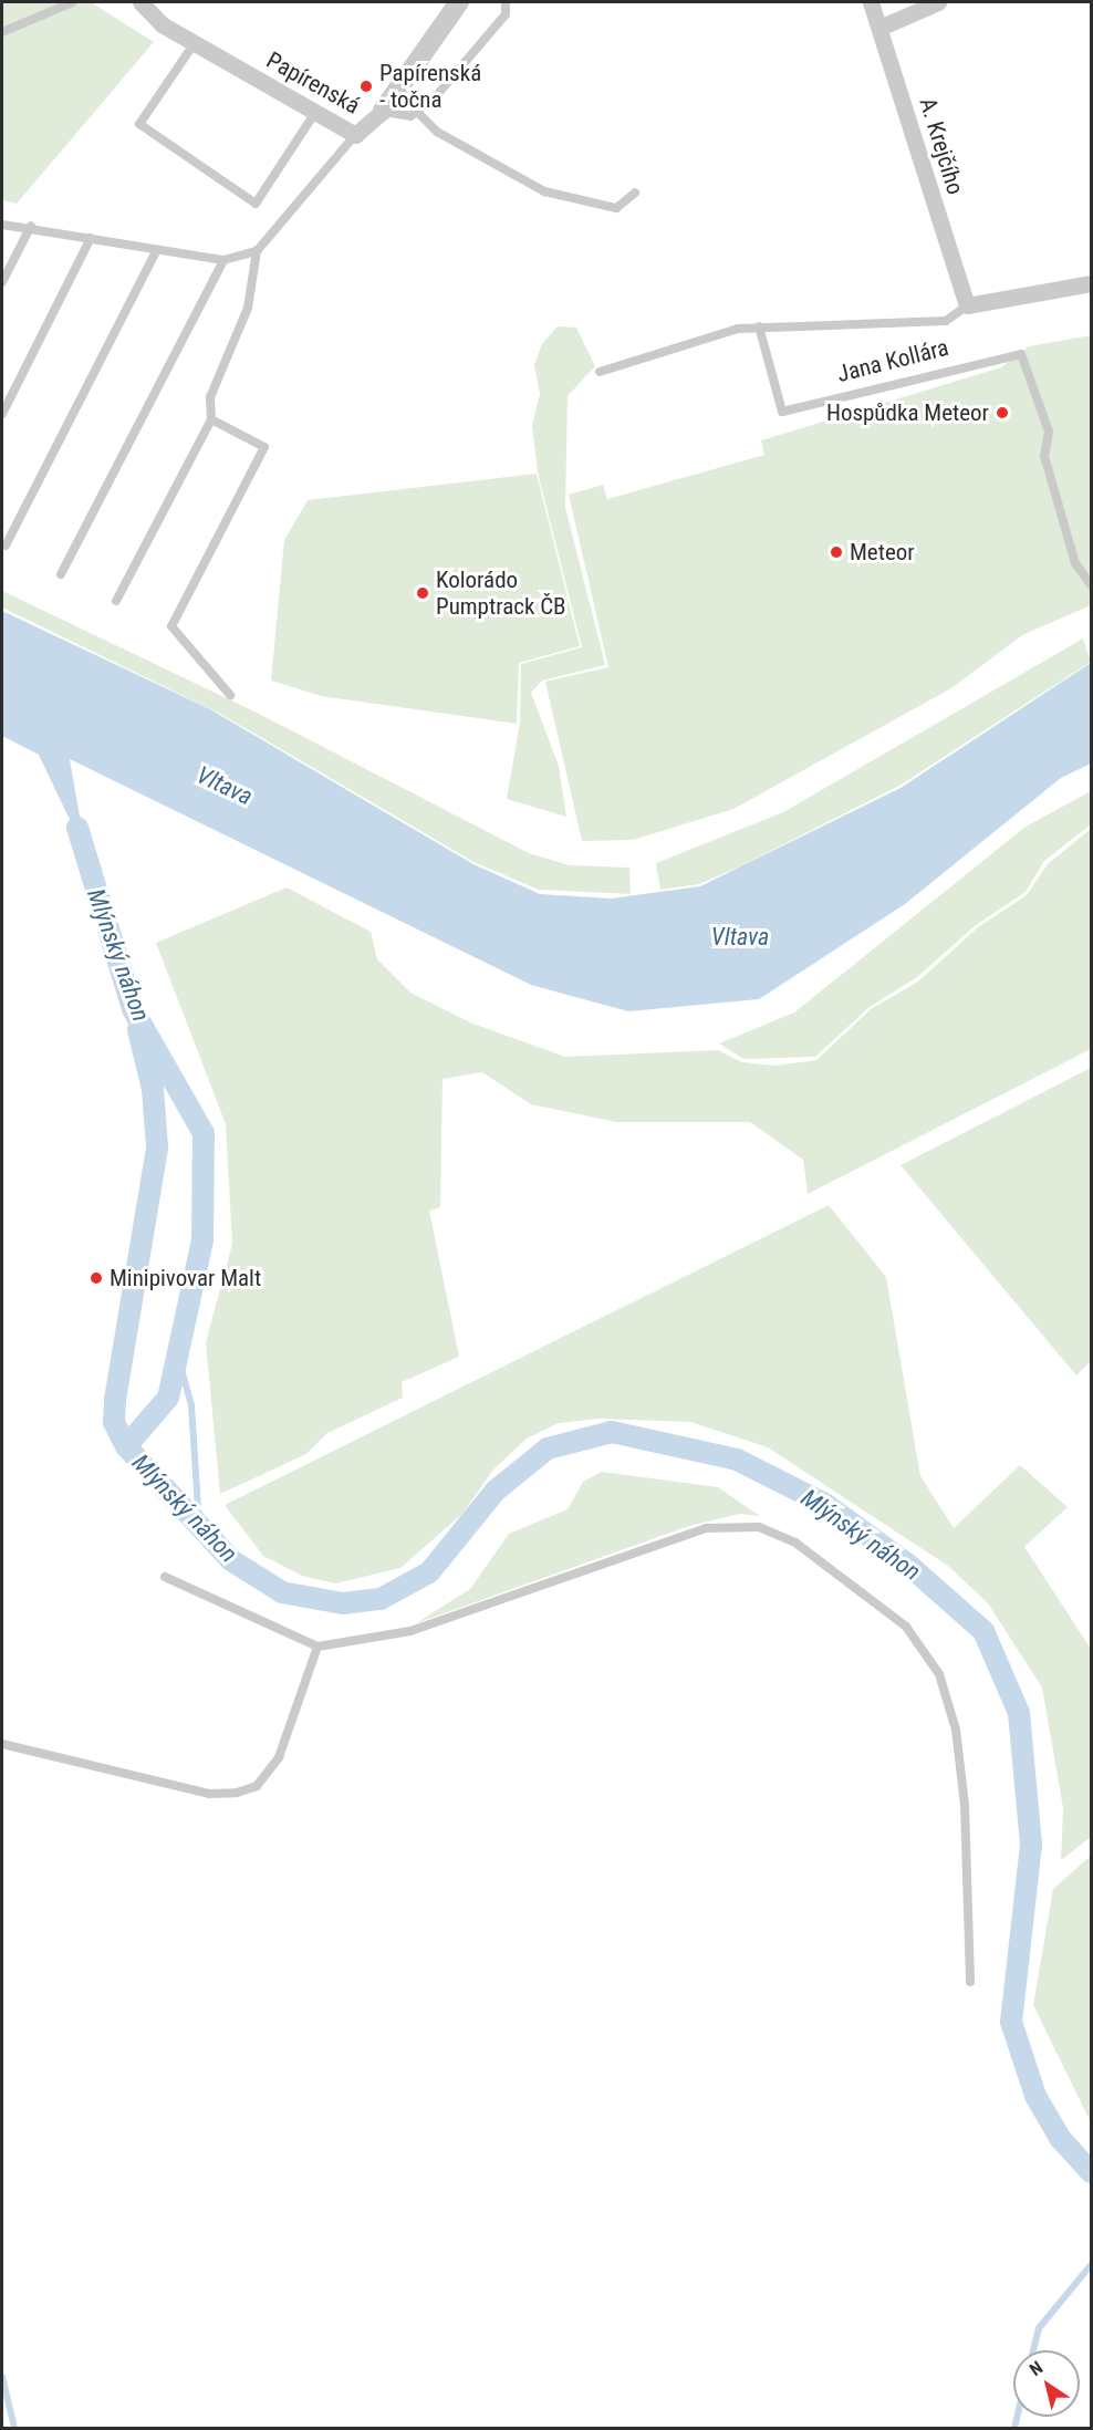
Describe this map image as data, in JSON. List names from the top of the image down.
{
  "streets": {
    "street": ["Papírenská", "A. Krejčího", "Jana Kollára"]
  },
  "crossings": [
    ["A. Krejčího", "Jana Kollára"]
  ],
  "water": ["Vltava", "Mlýnský náhon"],
  "places": [
    "Papírenská - točna",
    "Hospůdka Meteor",
    "Meteor",
    "Kolorádo Pumptrack ČB",
    "Minipivovar Malt"
  ],
  "north": "top left"
}
